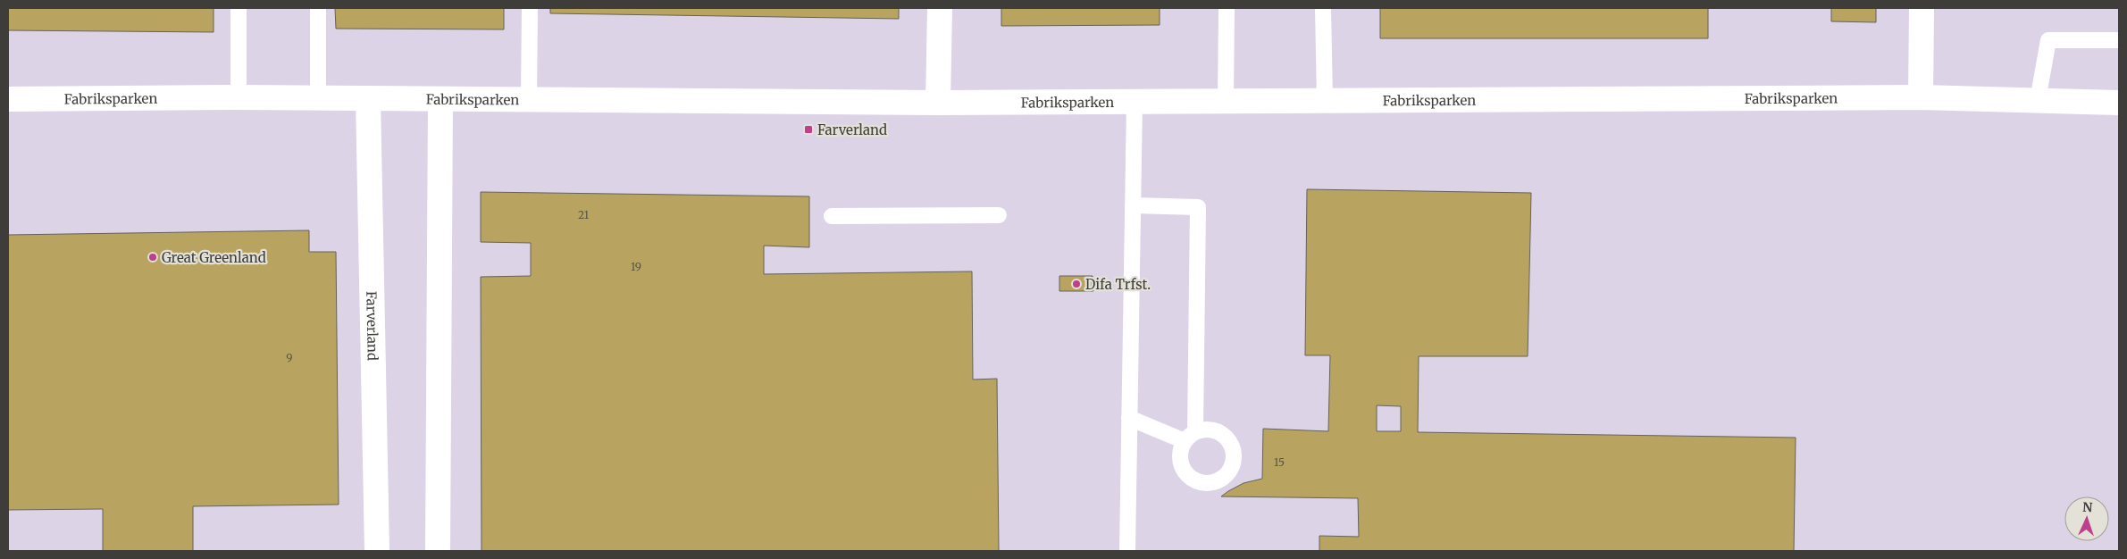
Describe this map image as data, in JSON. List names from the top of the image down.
{
  "streets": {
    "street": ["Fabriksparken", "Farverland"]
  },
  "crossings": [
    ["Fabriksparken", "Farverland"]
  ],
  "places": {
    "transit": ["Farverland"],
    "other": ["Great Greenland", "Difa Trfst."]
  },
  "house_numbers": [
    "21",
    "19",
    "9",
    "15"
  ],
  "north": "top"
}
